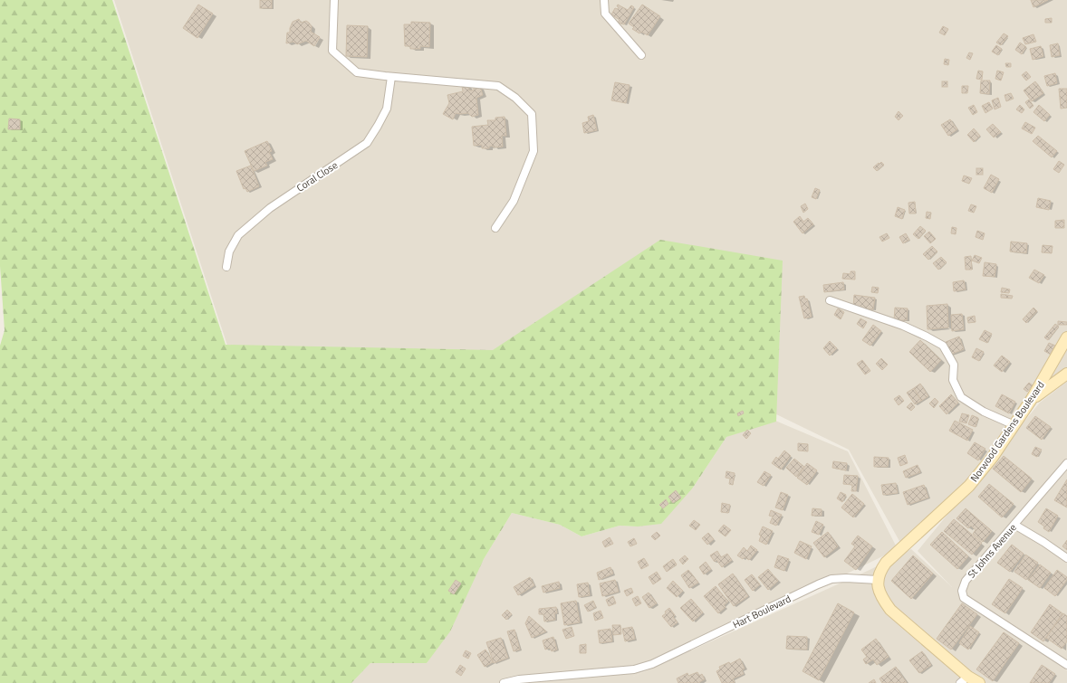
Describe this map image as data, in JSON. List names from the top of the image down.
{
  "streets": {
    "street": [
      "Coral Close",
      "Norwood Gardens Boulevard",
      "St Johns Avenue",
      "Hart Boulevard"
    ]
  },
  "crossings": [
    ["Norwood Gardens Boulevard", "Hart Boulevard"]
  ]
}
